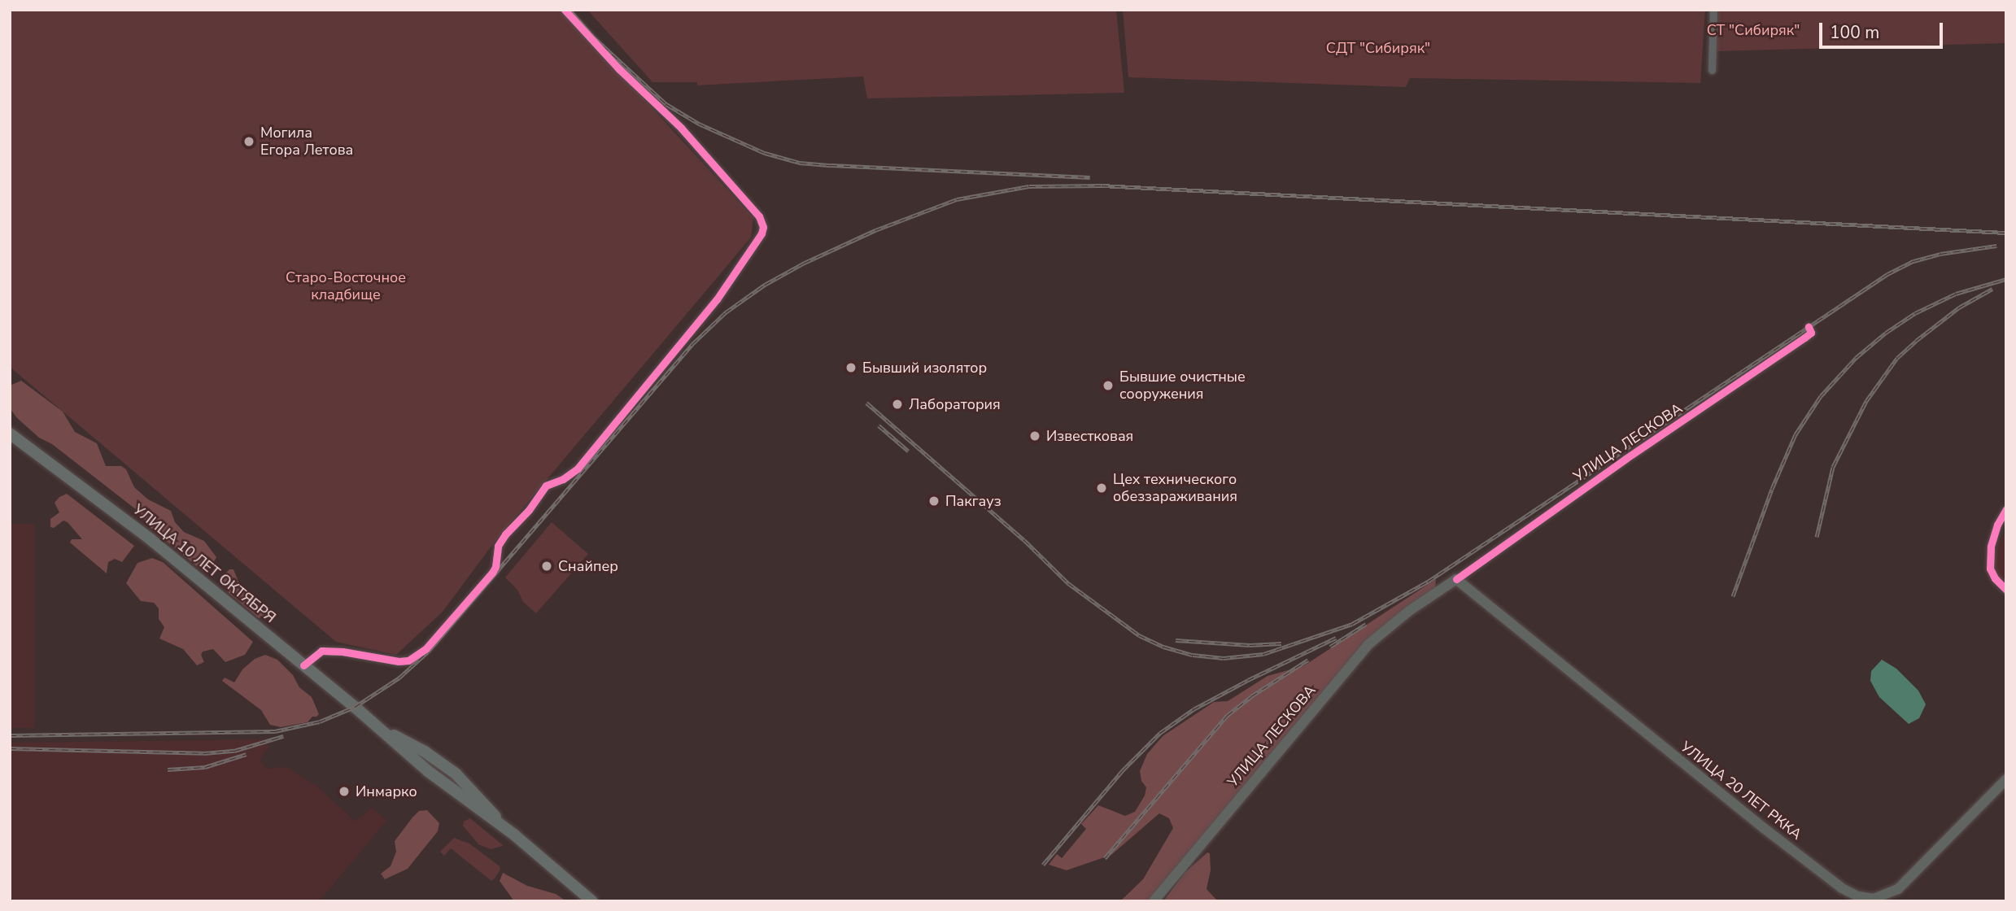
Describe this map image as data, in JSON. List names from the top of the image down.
{
  "streets": {
    "main road": ["УЛИЦА ЛЕСКОВА", "УЛИЦА 10 ЛЕТ ОКТЯБРЯ", "УЛИЦА 20 ЛЕТ РККА"]
  },
  "crossings": [
    ["УЛИЦА ЛЕСКОВА", "УЛИЦА 20 ЛЕТ РККА"]
  ],
  "parks": ["СТ \"Сибиряк\"", "СДТ \"Сибиряк\"", "Старо-Восточное кладбище"],
  "places": [
    "Могила Егора Летова",
    "Бывший изолятор",
    "Бывшие очистные сооружения",
    "Лаборатория",
    "Известковая",
    "Цех технического обеззараживания",
    "Пакгауз",
    "Снайпер",
    "Инмарко"
  ],
  "scale_bar": "100 m"
}
